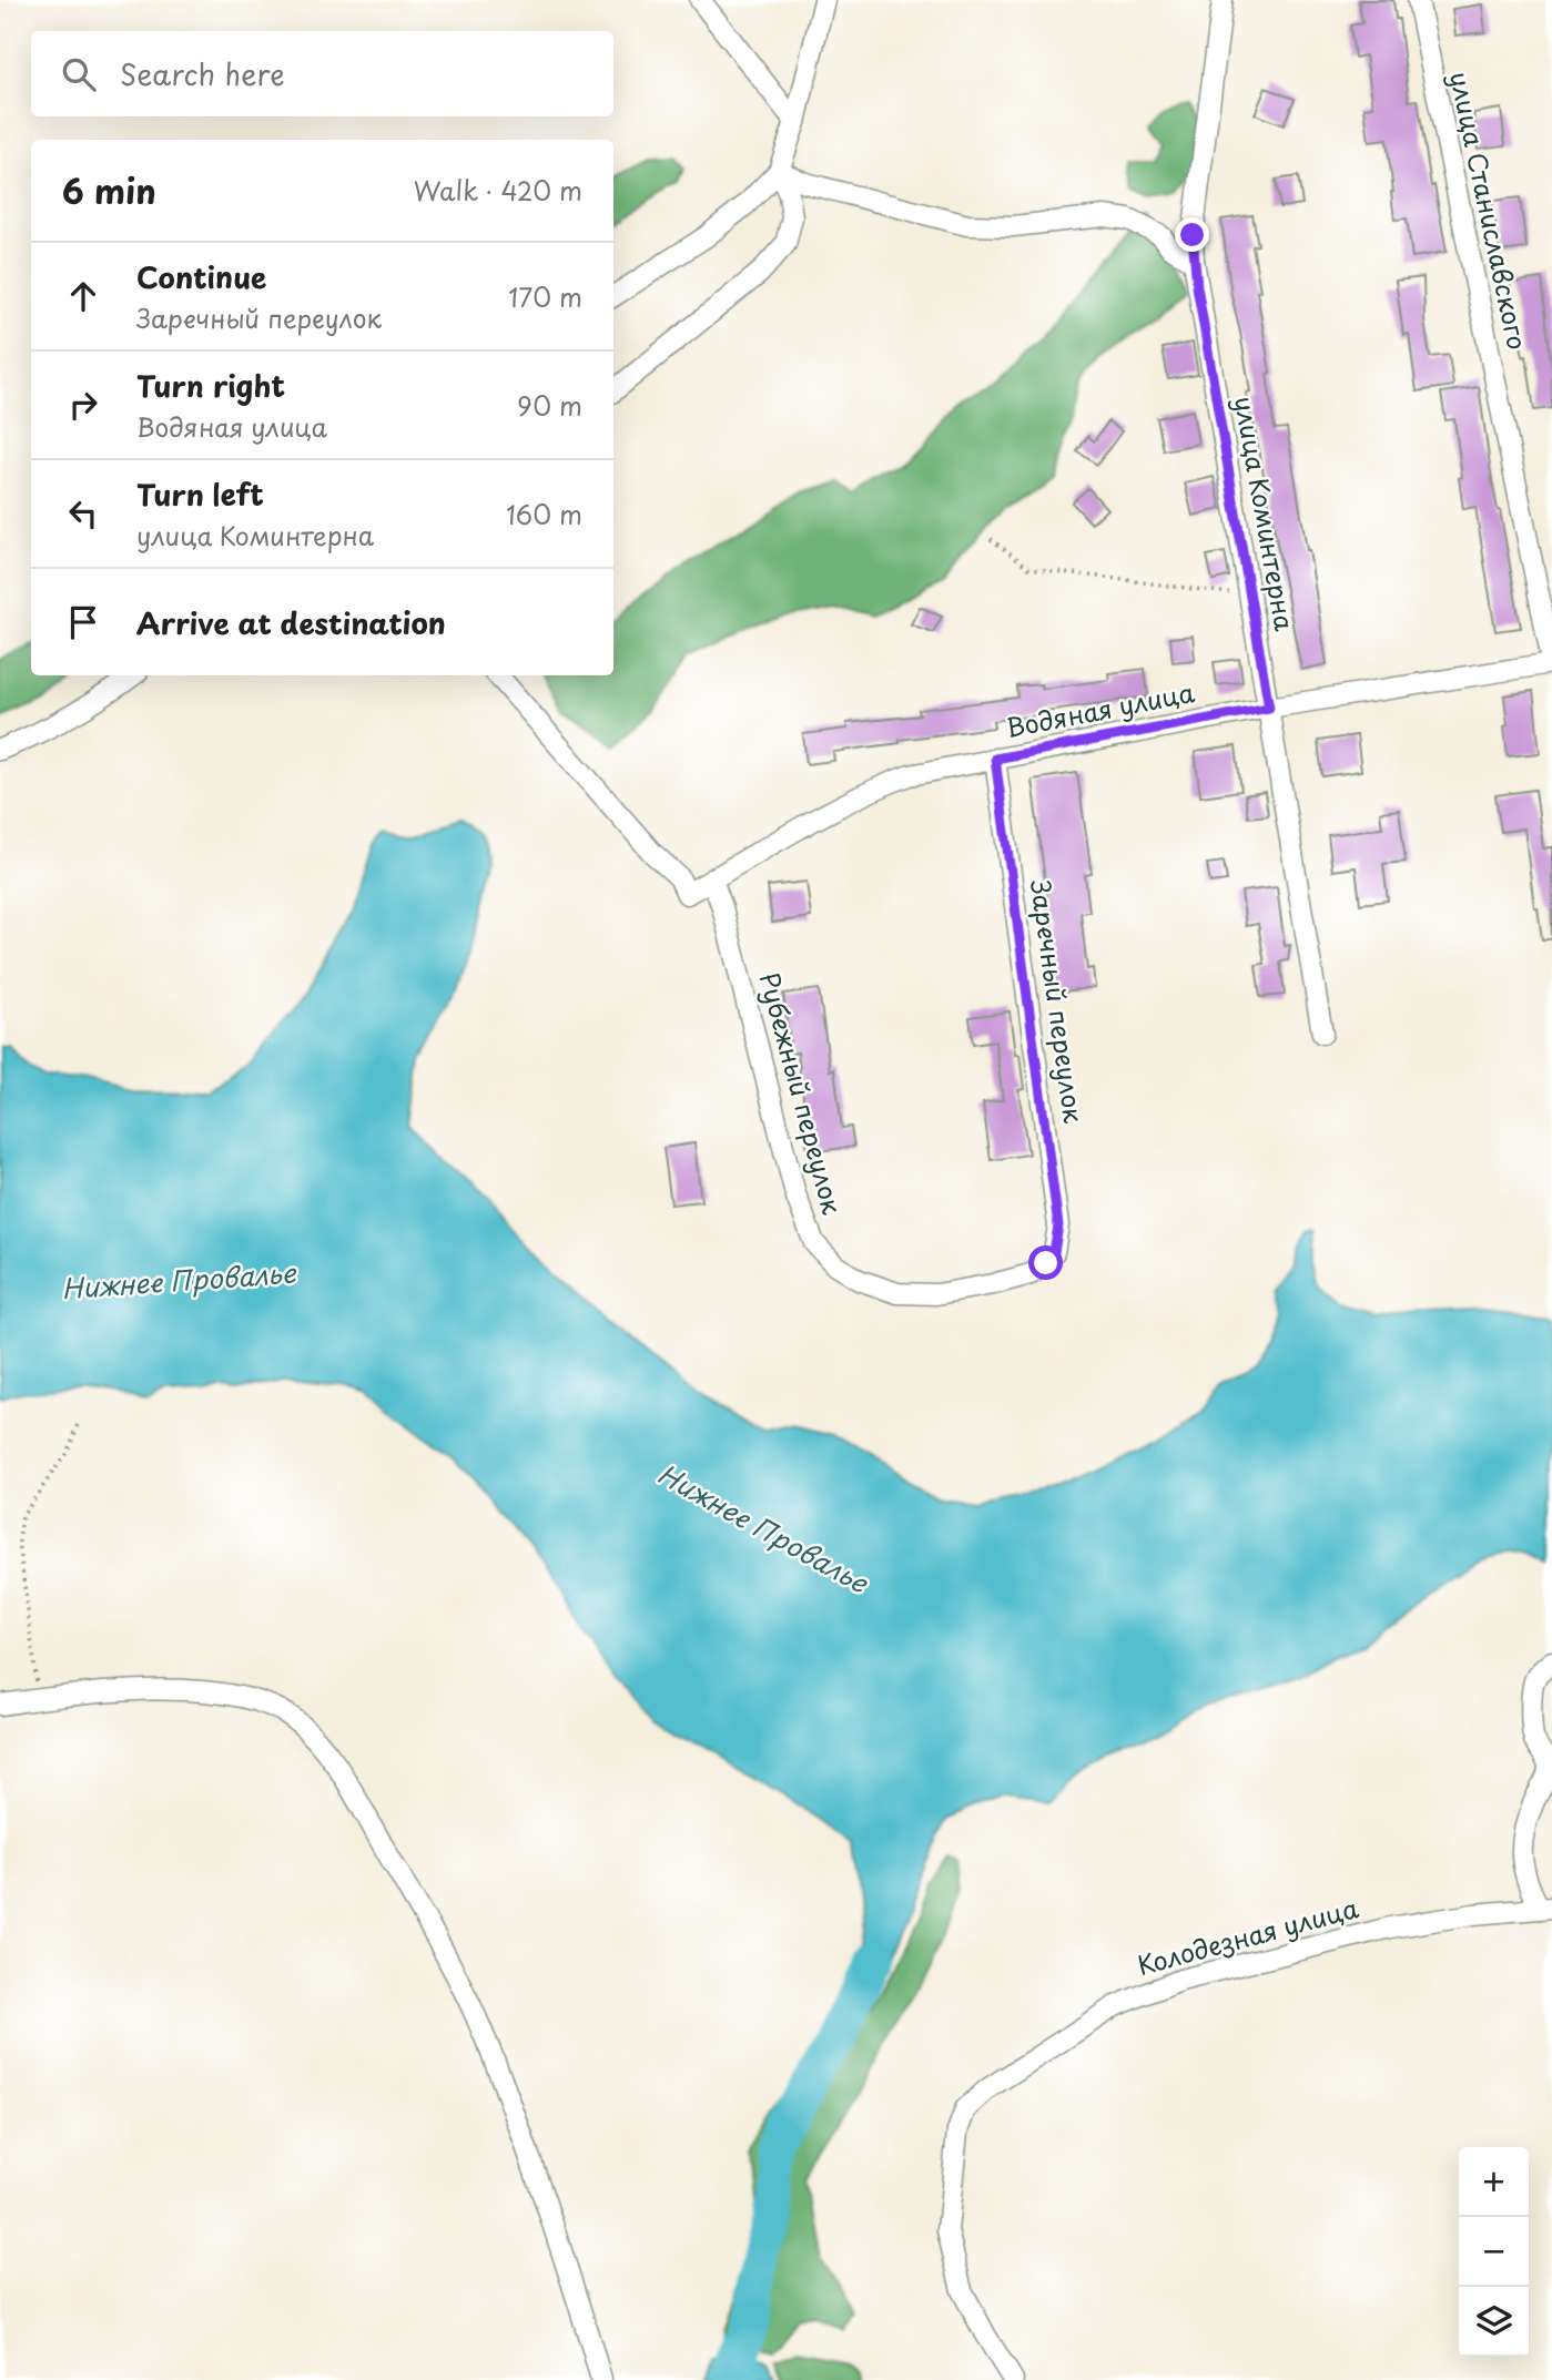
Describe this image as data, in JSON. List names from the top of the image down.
{
  "streets": {
    "street": [
      "улица Станиславского",
      "улица Коминтерна",
      "Водяная улица",
      "Заречный переулок",
      "Рубежный переулок",
      "Колодезная улица"
    ]
  },
  "crossings": [
    ["улица Станиславского", "Водяная улица"],
    ["улица Коминтерна", "Водяная улица"],
    ["Водяная улица", "Заречный переулок"],
    ["Водяная улица", "Рубежный переулок"],
    ["Заречный переулок", "Рубежный переулок"]
  ],
  "water": ["Нижнее Провалье"],
  "page": {
    "search": "Search here",
    "heading": ["6 min", "Walk · 420 m"],
    "list": [
      ["Continue", "Заречный переулок", "170 m"],
      ["Turn right", "Водяная улица", "90 m"],
      ["Turn left", "улица Коминтерна", "160 m"],
      "Arrive at destination"
    ],
    "map_buttons": ["+", "−"]
  }
}
